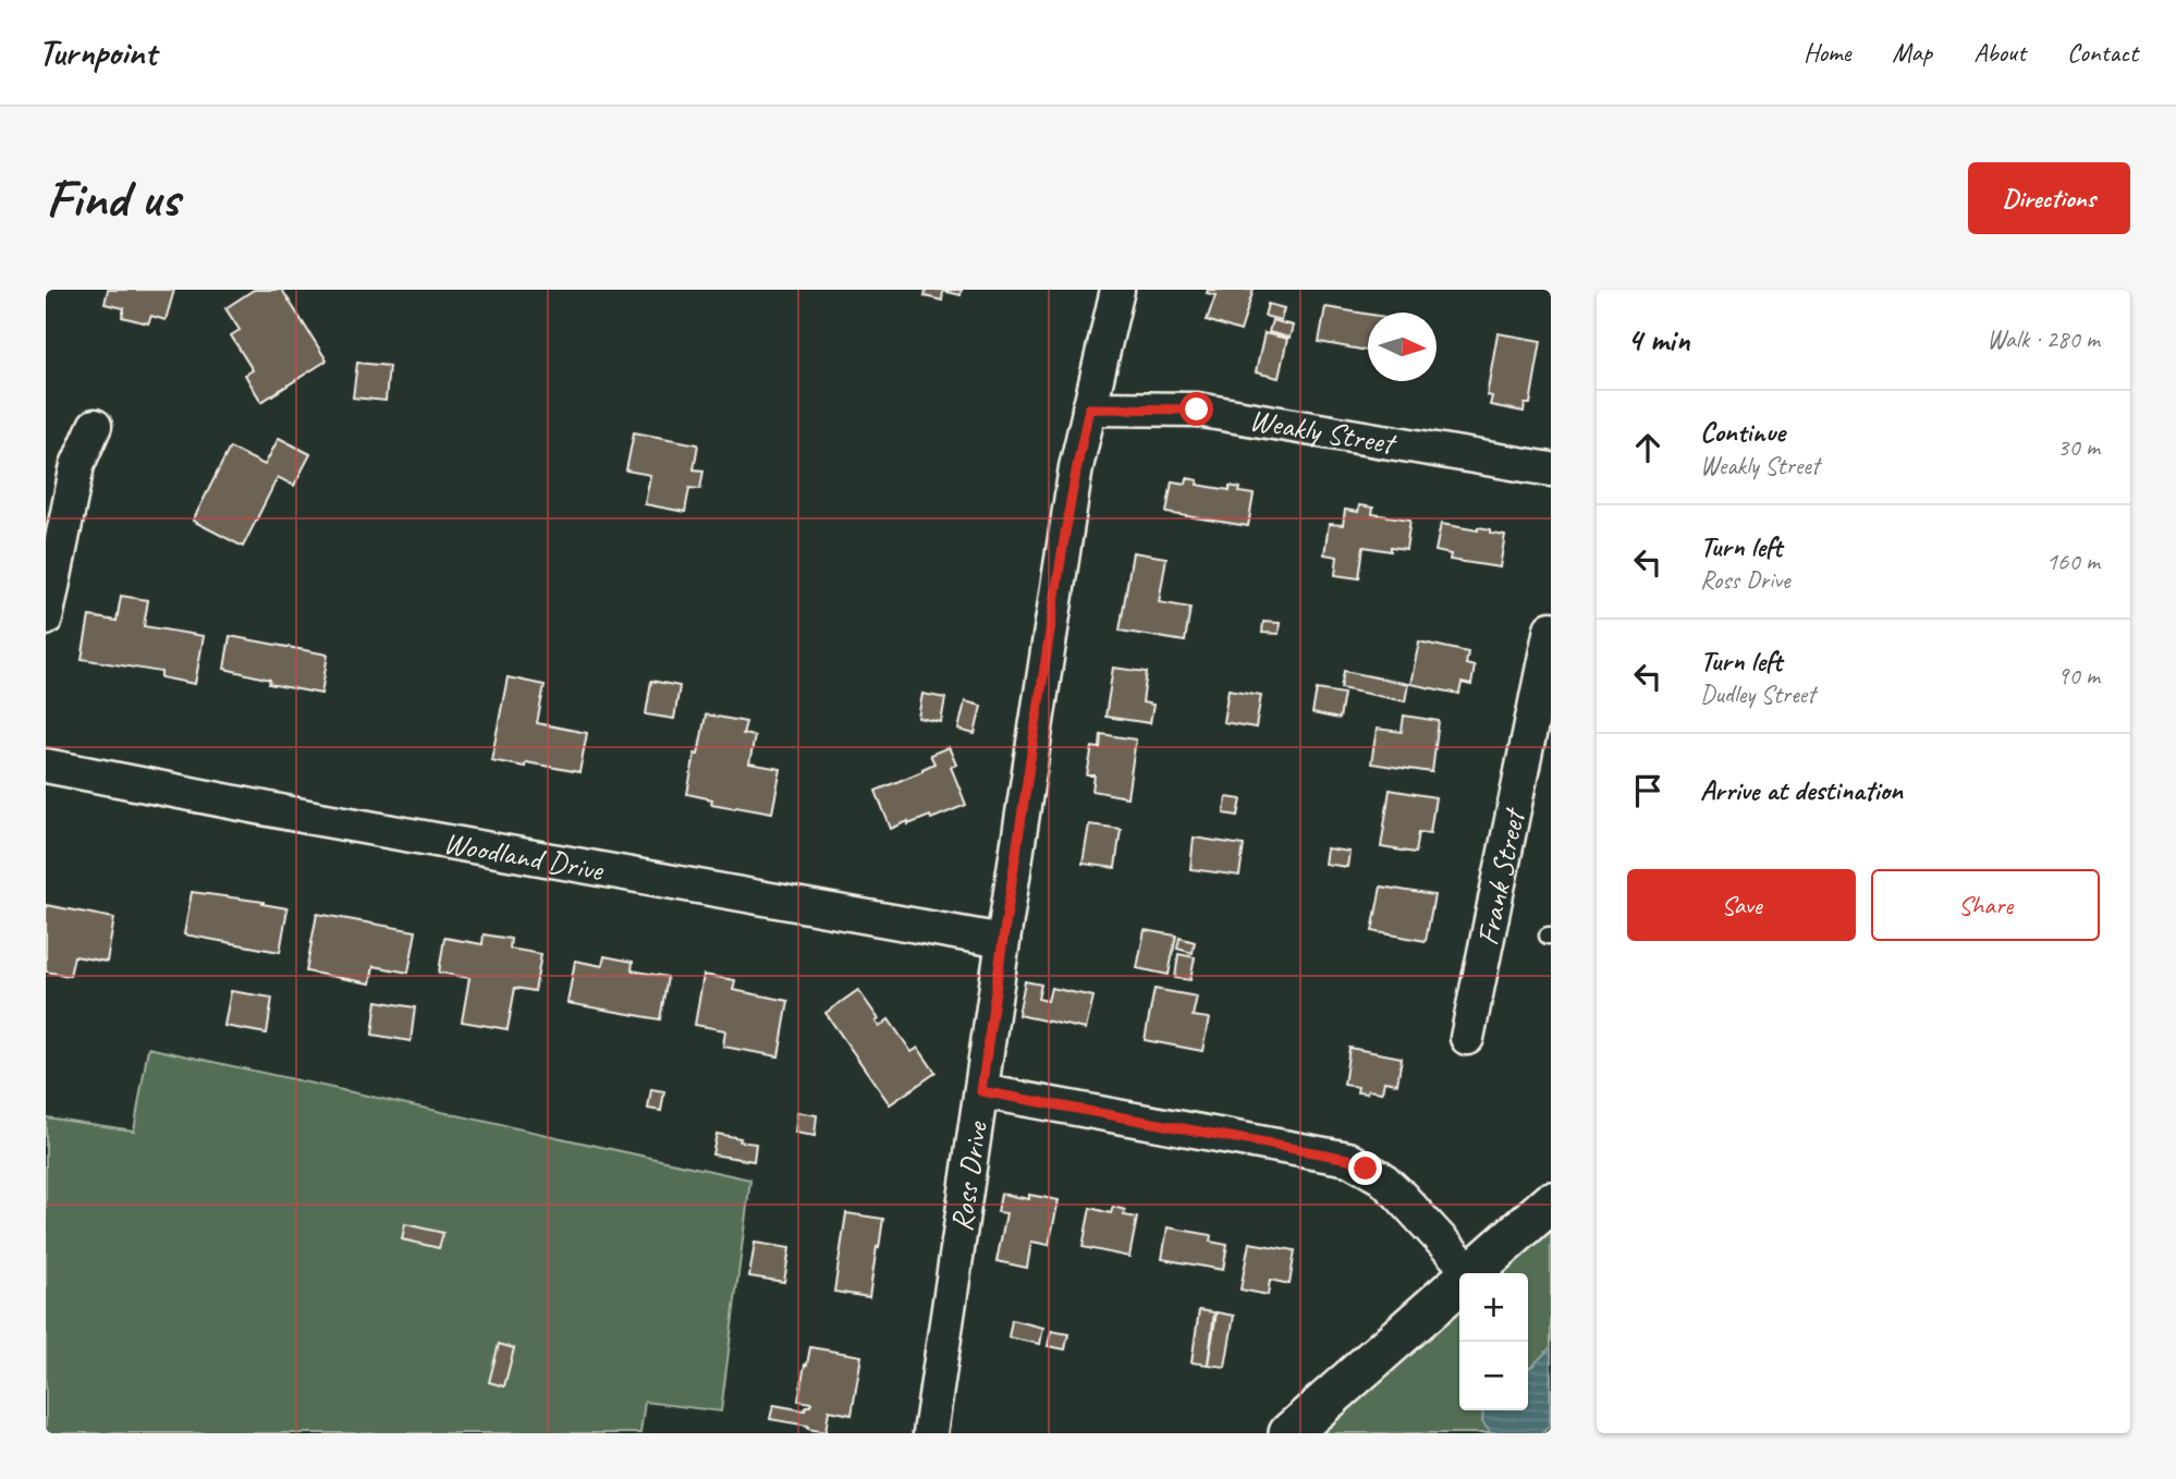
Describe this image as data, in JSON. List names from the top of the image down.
{
  "streets": {
    "street": [
      "Weakly Street",
      "Woodland Drive",
      "Frank Street",
      "Ross Drive"
    ]
  },
  "crossings": [
    ["Weakly Street", "Ross Drive"],
    ["Woodland Drive", "Ross Drive"]
  ],
  "north": "right",
  "page": {
    "header": "Turnpoint",
    "nav": [
      "Home",
      "Map",
      "About",
      "Contact"
    ],
    "buttons": [
      "Directions",
      ["Save", "Share"]
    ],
    "title": "Find us",
    "heading": ["4 min", "Walk · 280 m"],
    "list": [
      ["Continue", "Weakly Street", "30 m"],
      ["Turn left", "Ross Drive", "160 m"],
      ["Turn left", "Dudley Street", "90 m"],
      "Arrive at destination"
    ],
    "map_buttons": ["+", "−"]
  }
}
